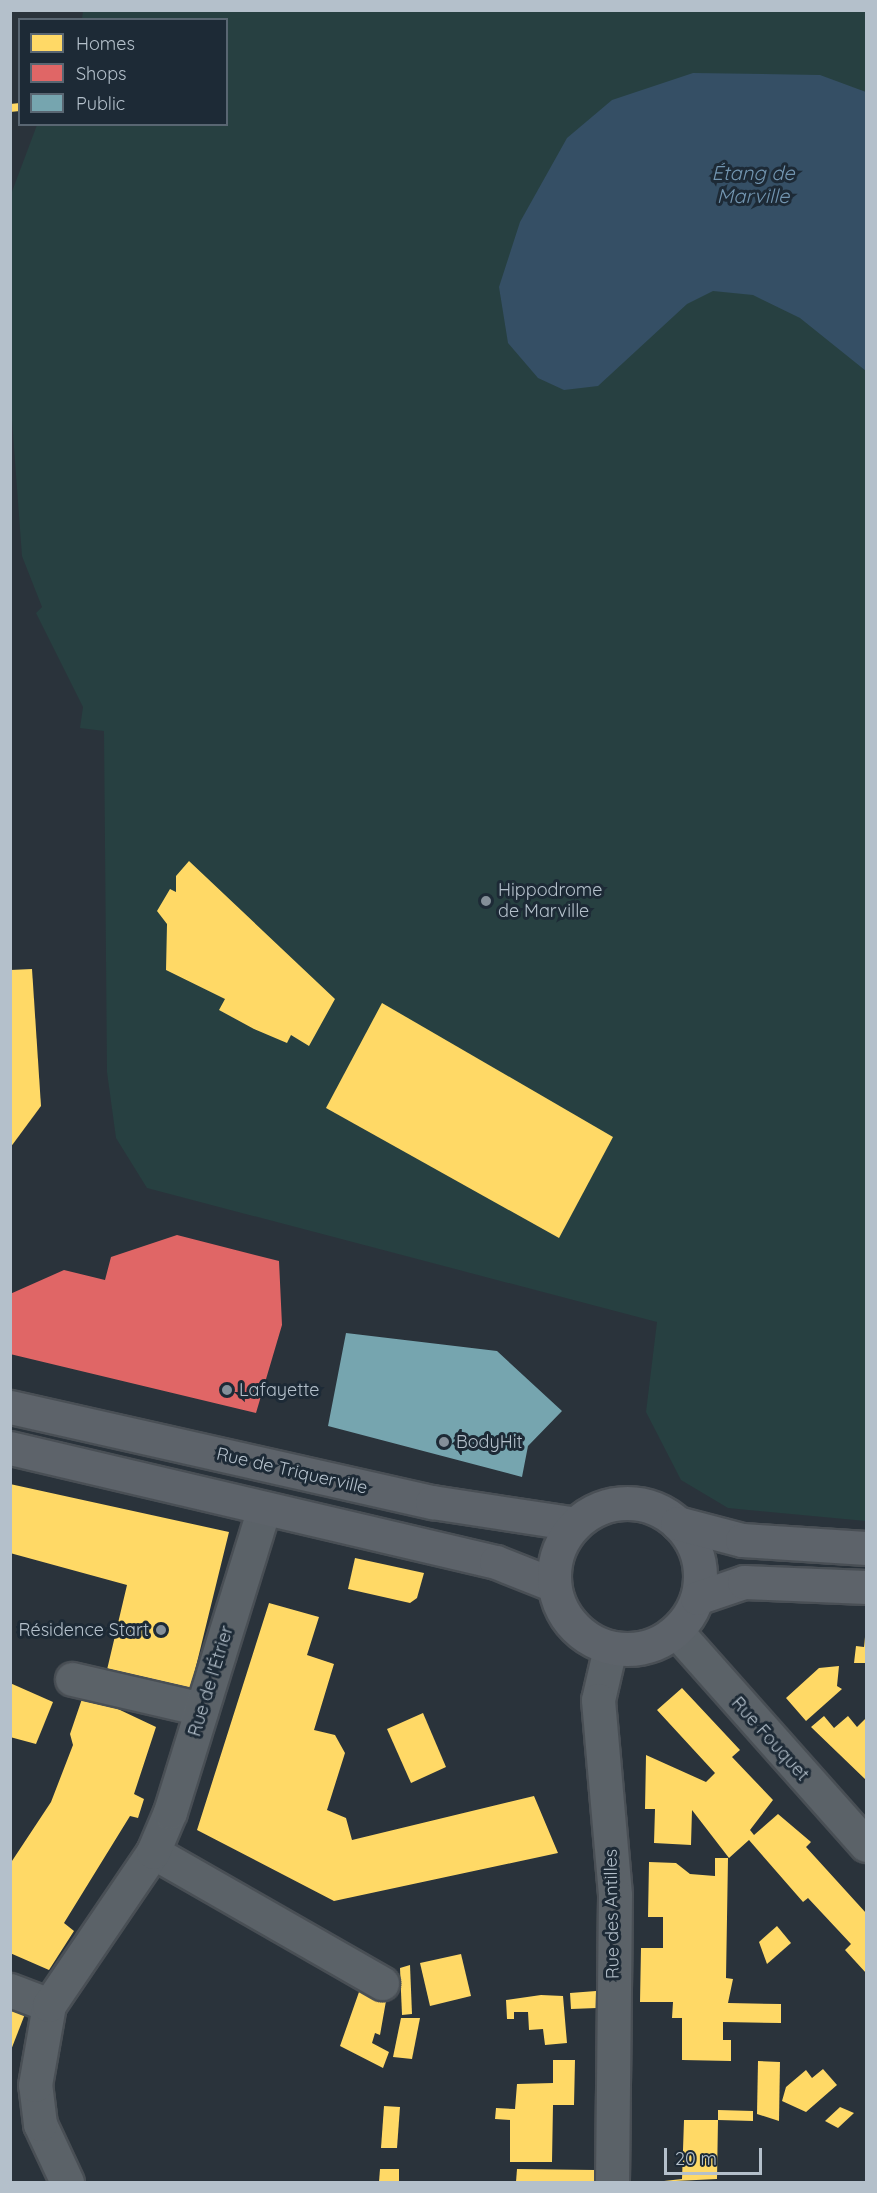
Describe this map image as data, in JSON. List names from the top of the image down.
{
  "streets": {
    "main road": ["Rue de Triquerville"],
    "street": ["Rue de l'Étrier", "Rue Fouquet", "Rue des Antilles"]
  },
  "crossings": [
    ["Rue de Triquerville", "Rue Fouquet"],
    ["Rue de Triquerville", "Rue des Antilles"],
    ["Rue Fouquet", "Rue des Antilles"]
  ],
  "water": ["Étang de Marville"],
  "places": [
    "Hippodrome de Marville",
    "Lafayette",
    "BodyHit",
    "Résidence Start"
  ],
  "legend": ["Homes", "Shops", "Public"],
  "scale_bar": "20 m"
}
